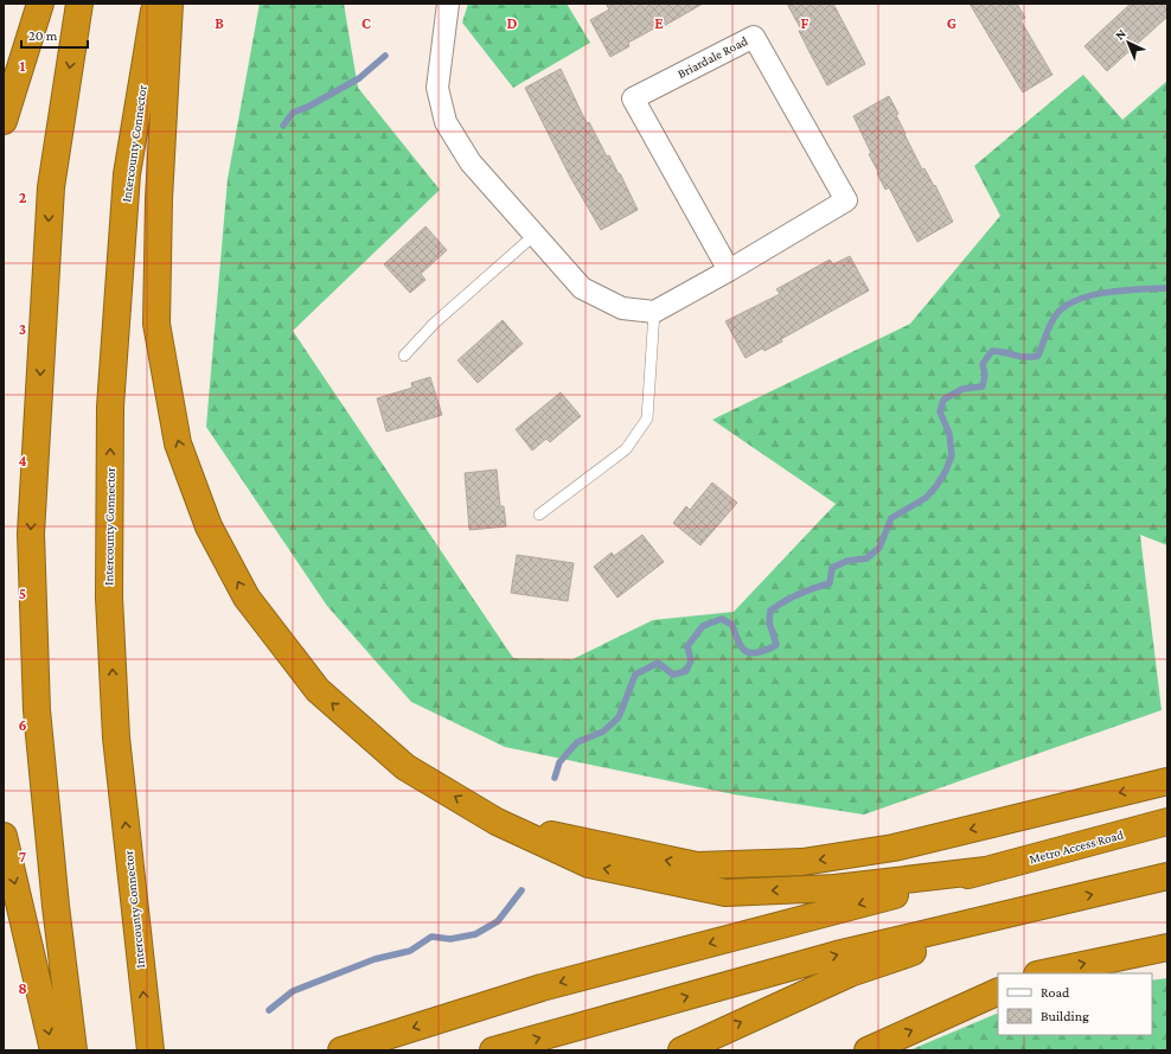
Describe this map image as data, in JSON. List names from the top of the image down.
{
  "streets": {
    "highway": ["Intercounty Connector", "Metro Access Road"],
    "street": ["Briardale Road"]
  },
  "legend": ["Road", "Building"],
  "scale_bar": "20 m",
  "north": "top left",
  "grid": {
    "columns": [
      "B",
      "C",
      "D",
      "E",
      "F",
      "G"
    ],
    "rows": [
      "1",
      "2",
      "3",
      "4",
      "5",
      "6",
      "7",
      "8"
    ]
  }
}
